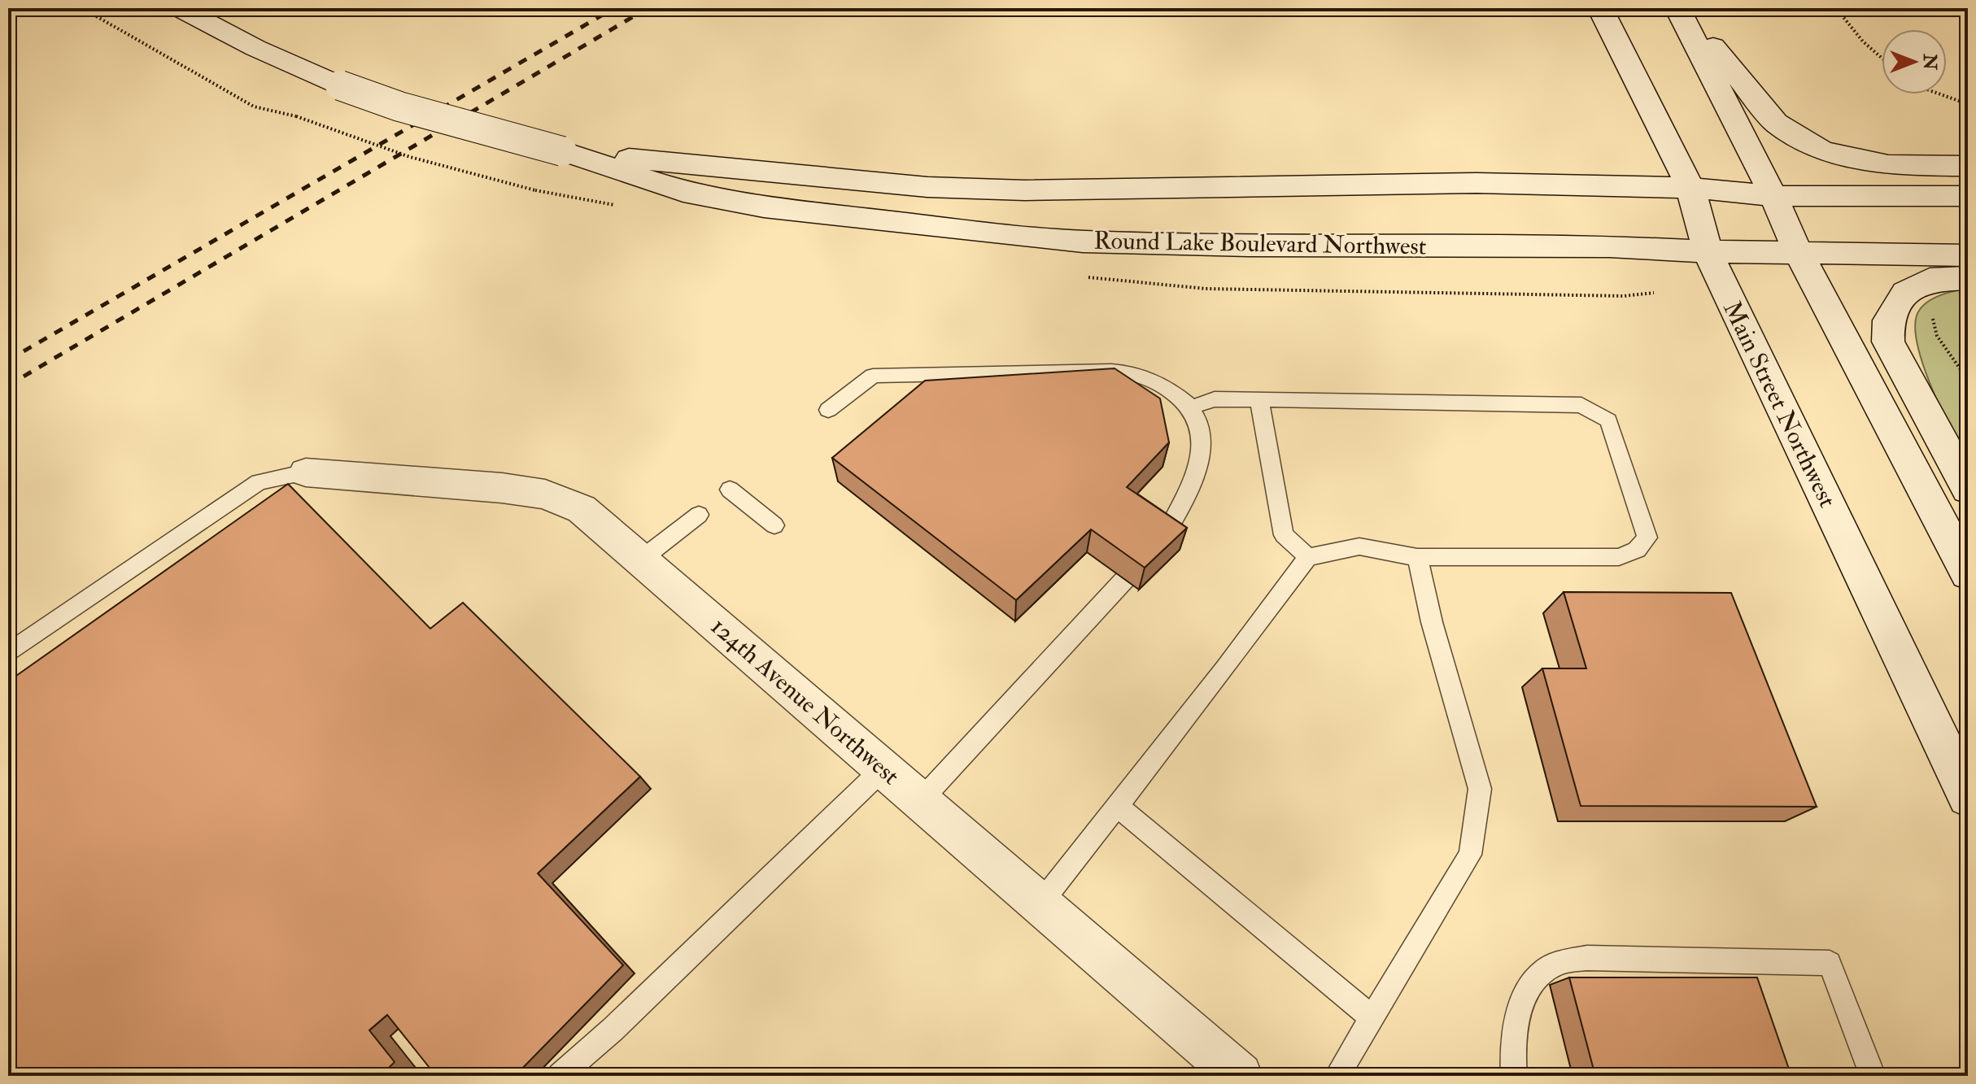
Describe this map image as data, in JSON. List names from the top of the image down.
{
  "streets": {
    "main road": ["Round Lake Boulevard Northwest", "Main Street Northwest", "124th Avenue Northwest"]
  },
  "crossings": [
    ["Round Lake Boulevard Northwest", "Main Street Northwest"]
  ],
  "north": "right"
}
